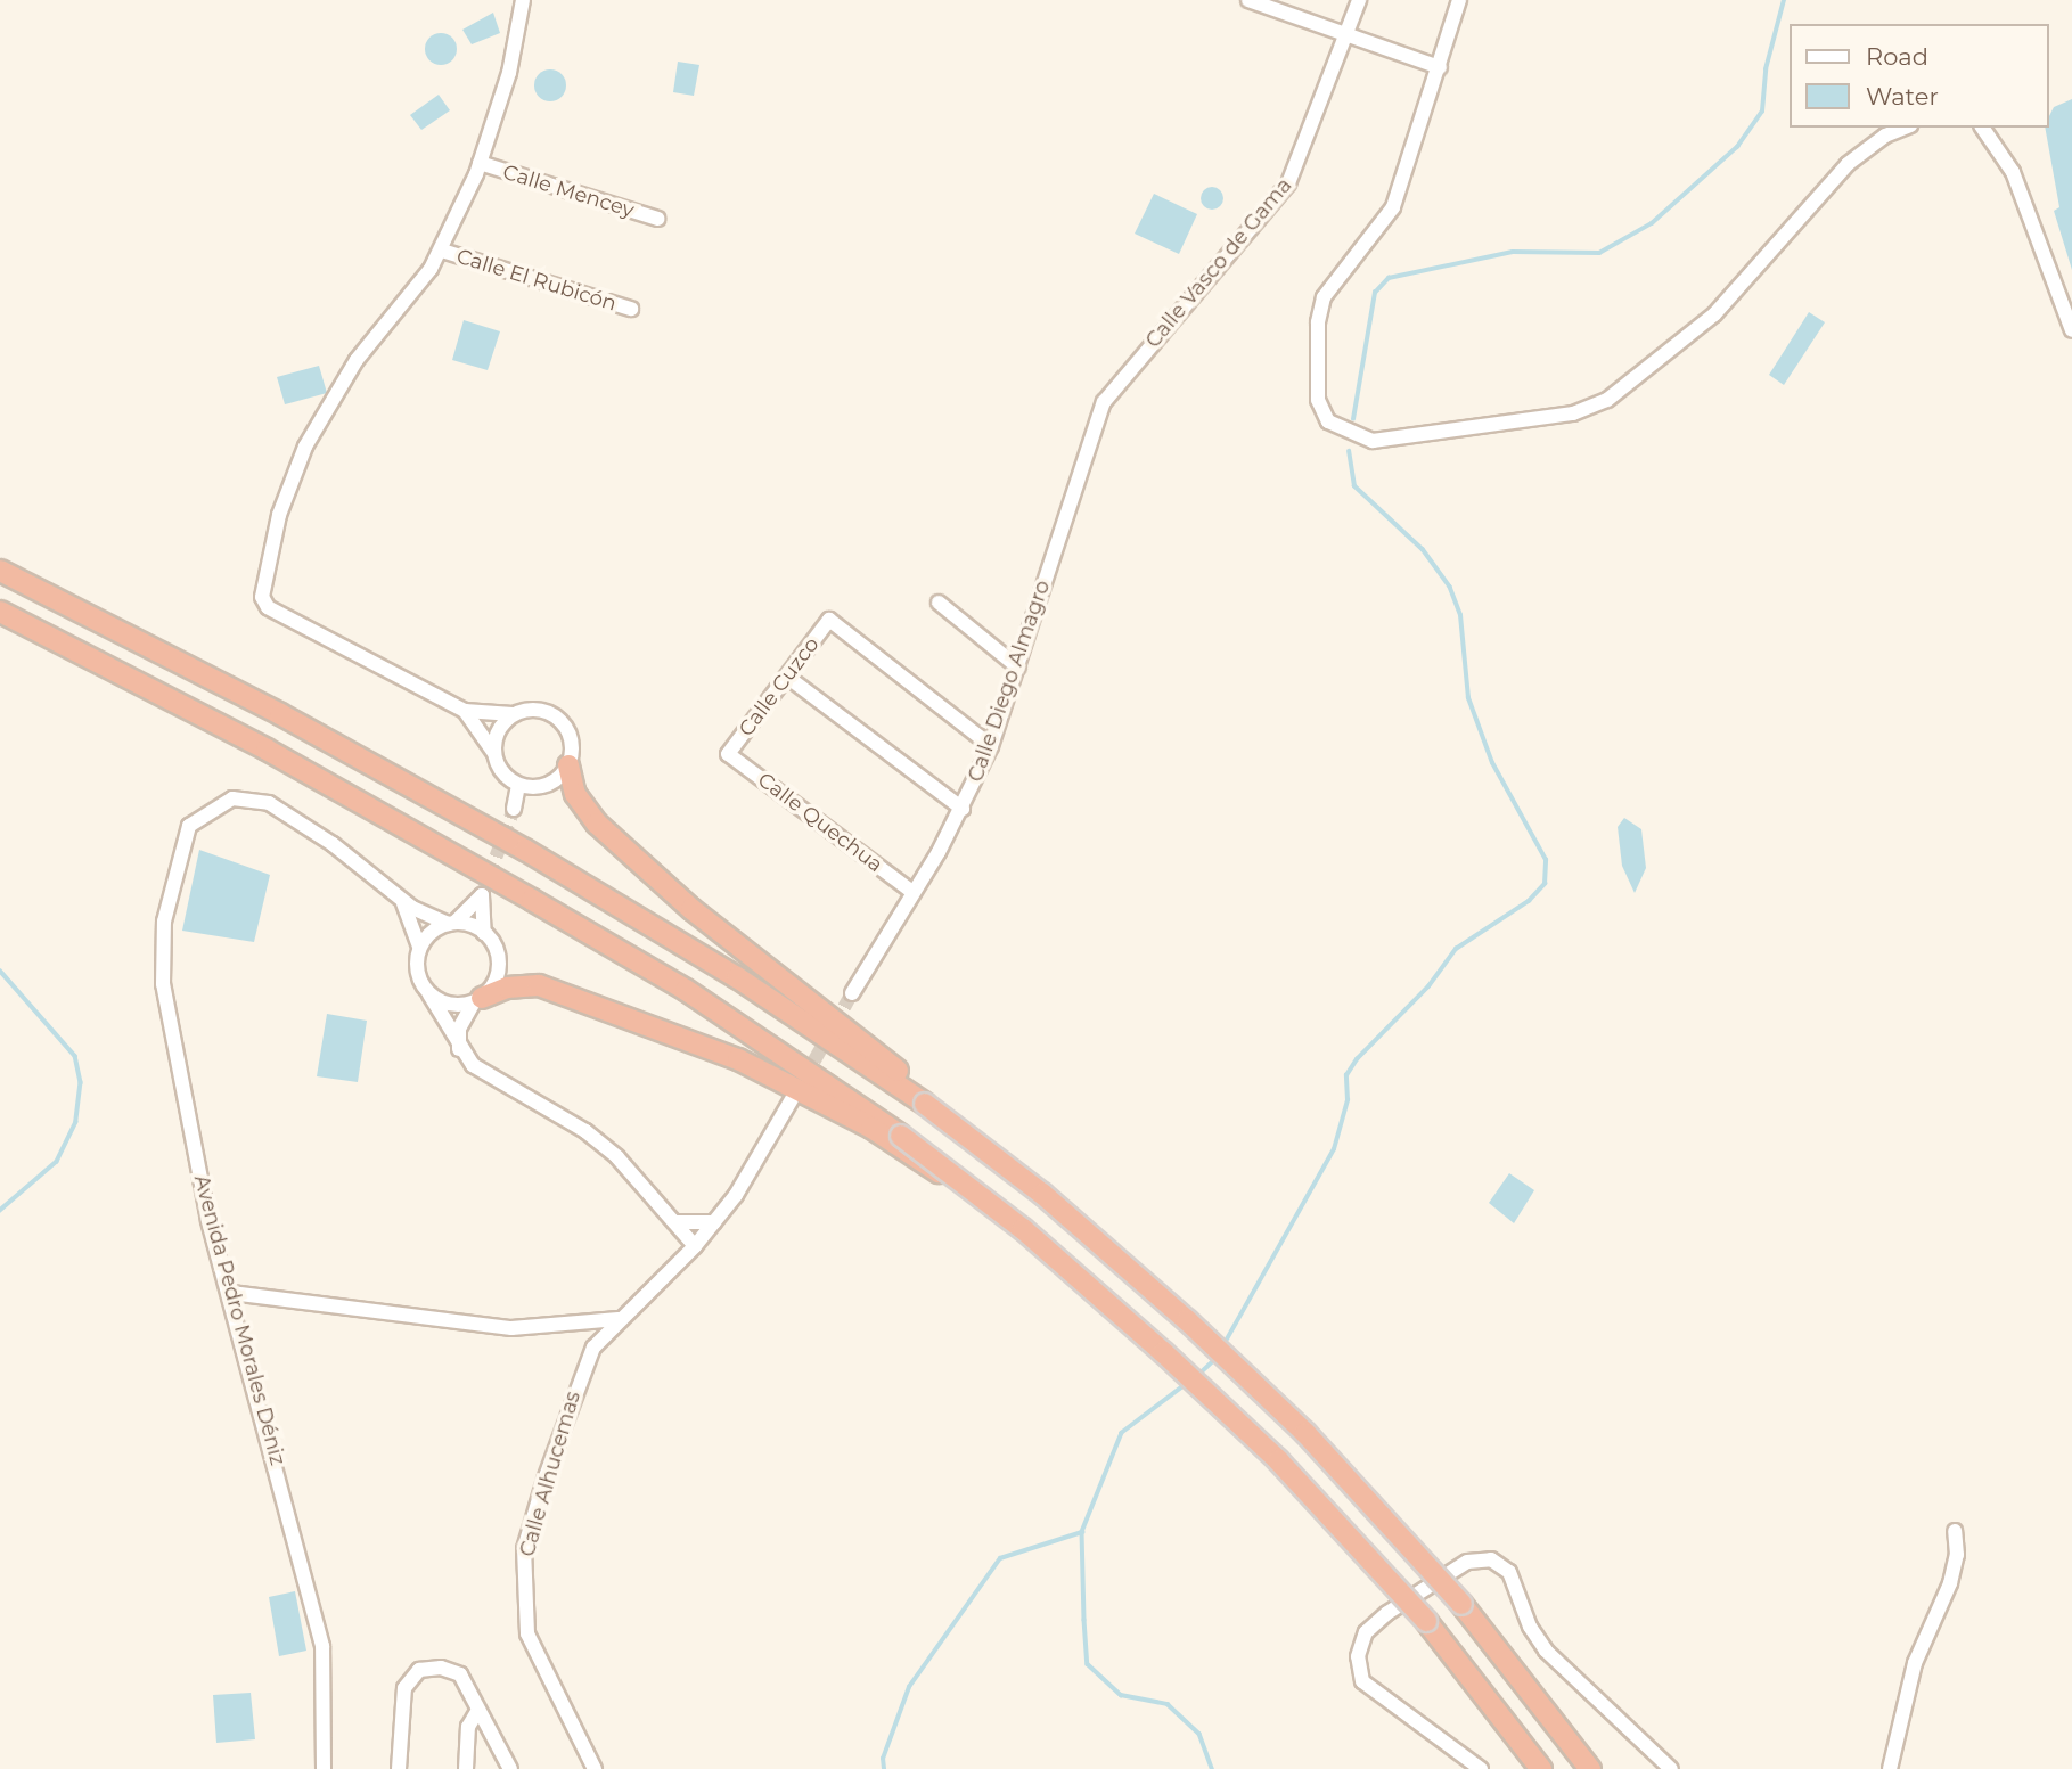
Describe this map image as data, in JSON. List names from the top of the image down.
{
  "streets": {
    "street": [
      "Calle Mencey",
      "Calle Vasco de Gama",
      "Calle El Rubicón",
      "Calle Diego Almagro",
      "Calle Cuzco",
      "Calle Quechua",
      "Avenida Pedro Morales Déniz",
      "Calle Alhucemas"
    ]
  },
  "crossings": [
    ["Calle Vasco de Gama", "Calle Diego Almagro"],
    ["Calle Diego Almagro", "Calle Cuzco"],
    ["Calle Diego Almagro", "Calle Quechua"],
    ["Calle Cuzco", "Calle Quechua"]
  ],
  "legend": ["Road", "Water"]
}
